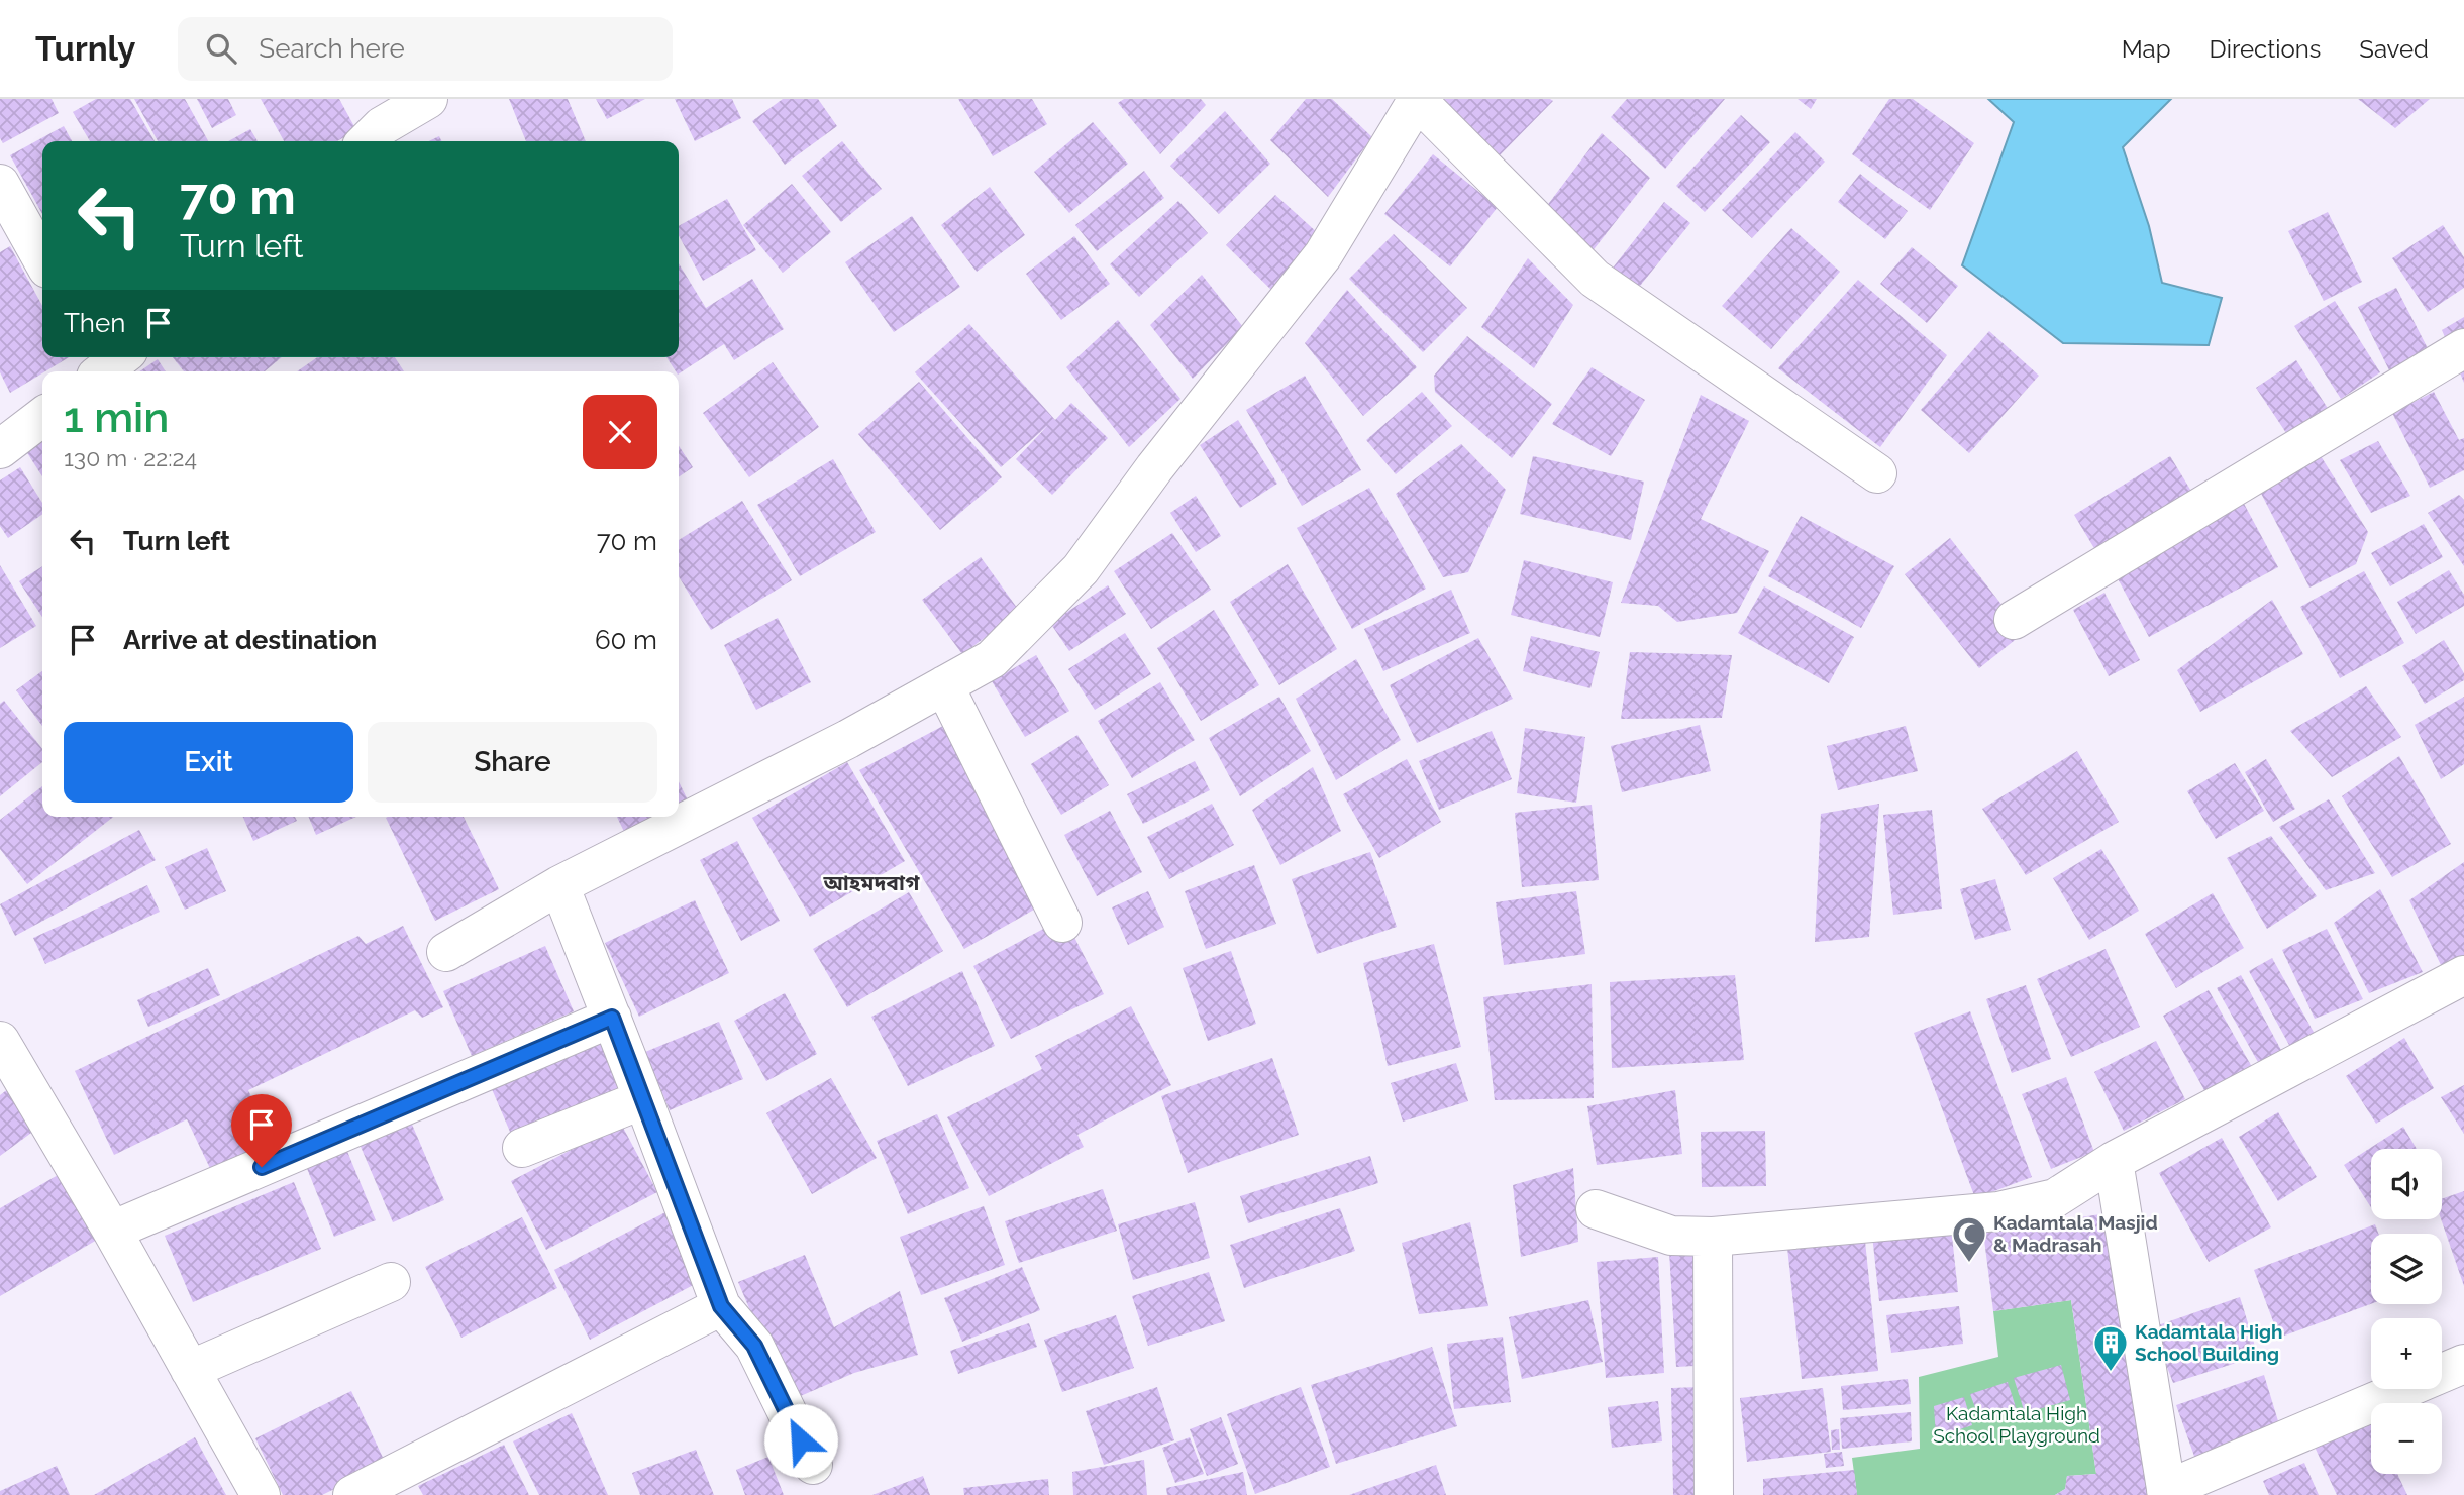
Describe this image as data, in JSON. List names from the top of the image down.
{
  "districts": ["আহমদবাগ"],
  "parks": ["Kadamtala High School Playground"],
  "places": {
    "mosque": ["Kadamtala Masjid & Madrasah"],
    "building": ["Kadamtala High School Building"]
  },
  "page": {
    "header": "Turnly",
    "search": "Search here",
    "nav": ["Map", "Directions", "Saved"],
    "turn": ["70 m", "Turn left"],
    "then": "Then",
    "heading": ["1 min", "130 m · 22:24"],
    "list": [
      {
        "name": "Turn left",
        "value": "70 m"
      },
      {
        "name": "Arrive at destination",
        "value": "60 m"
      }
    ],
    "buttons": ["Exit", "Share"],
    "map_buttons": ["+", "−"]
  }
}
